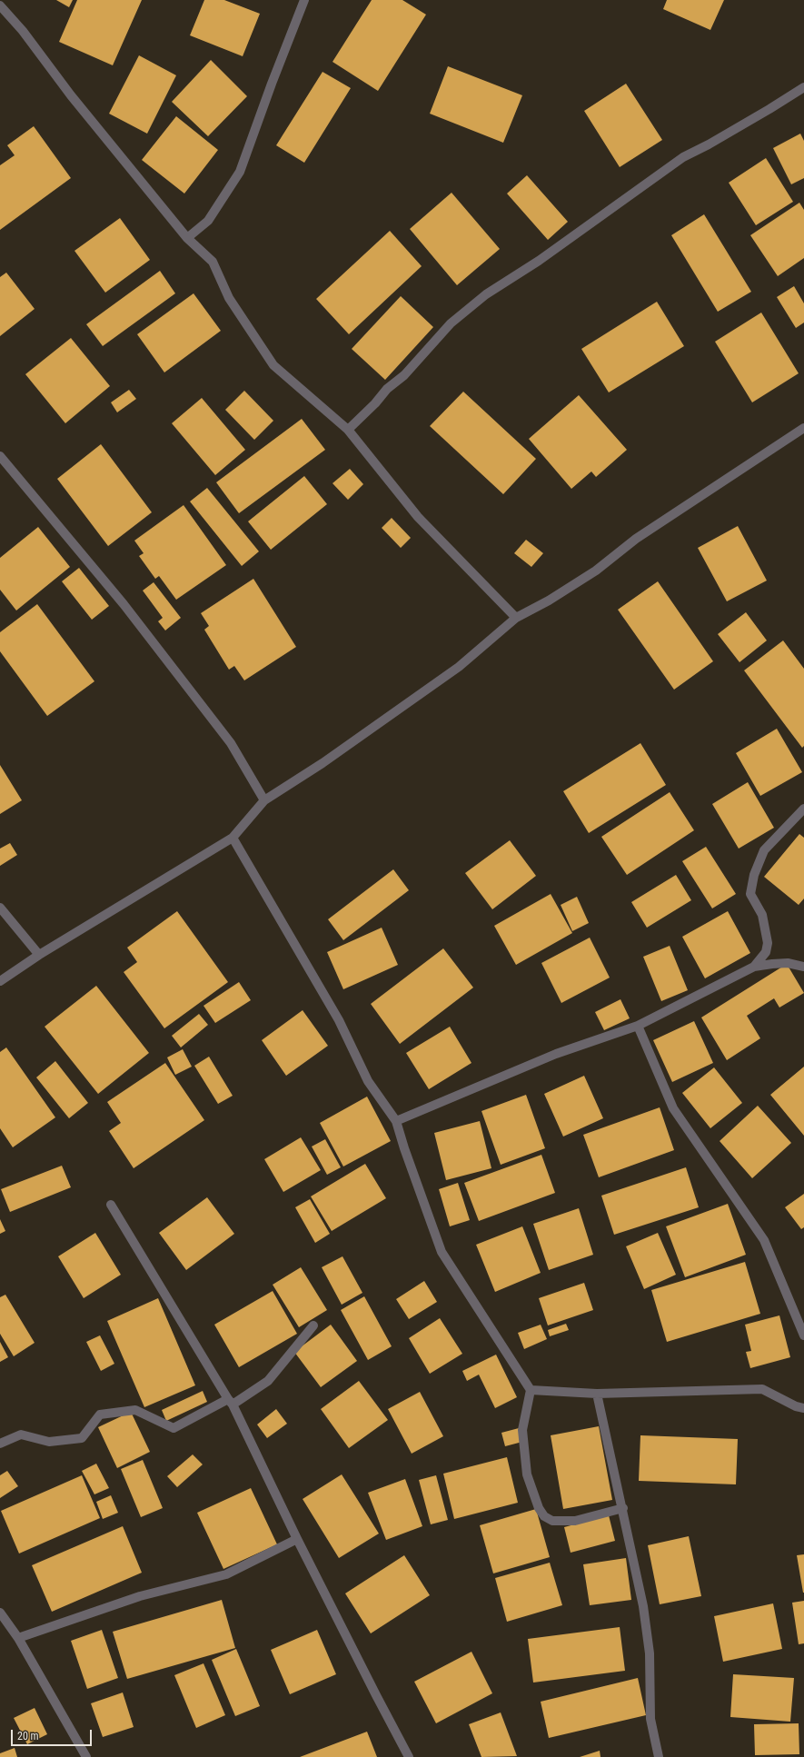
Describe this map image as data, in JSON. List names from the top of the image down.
{
  "scale_bar": "20 m"
}
